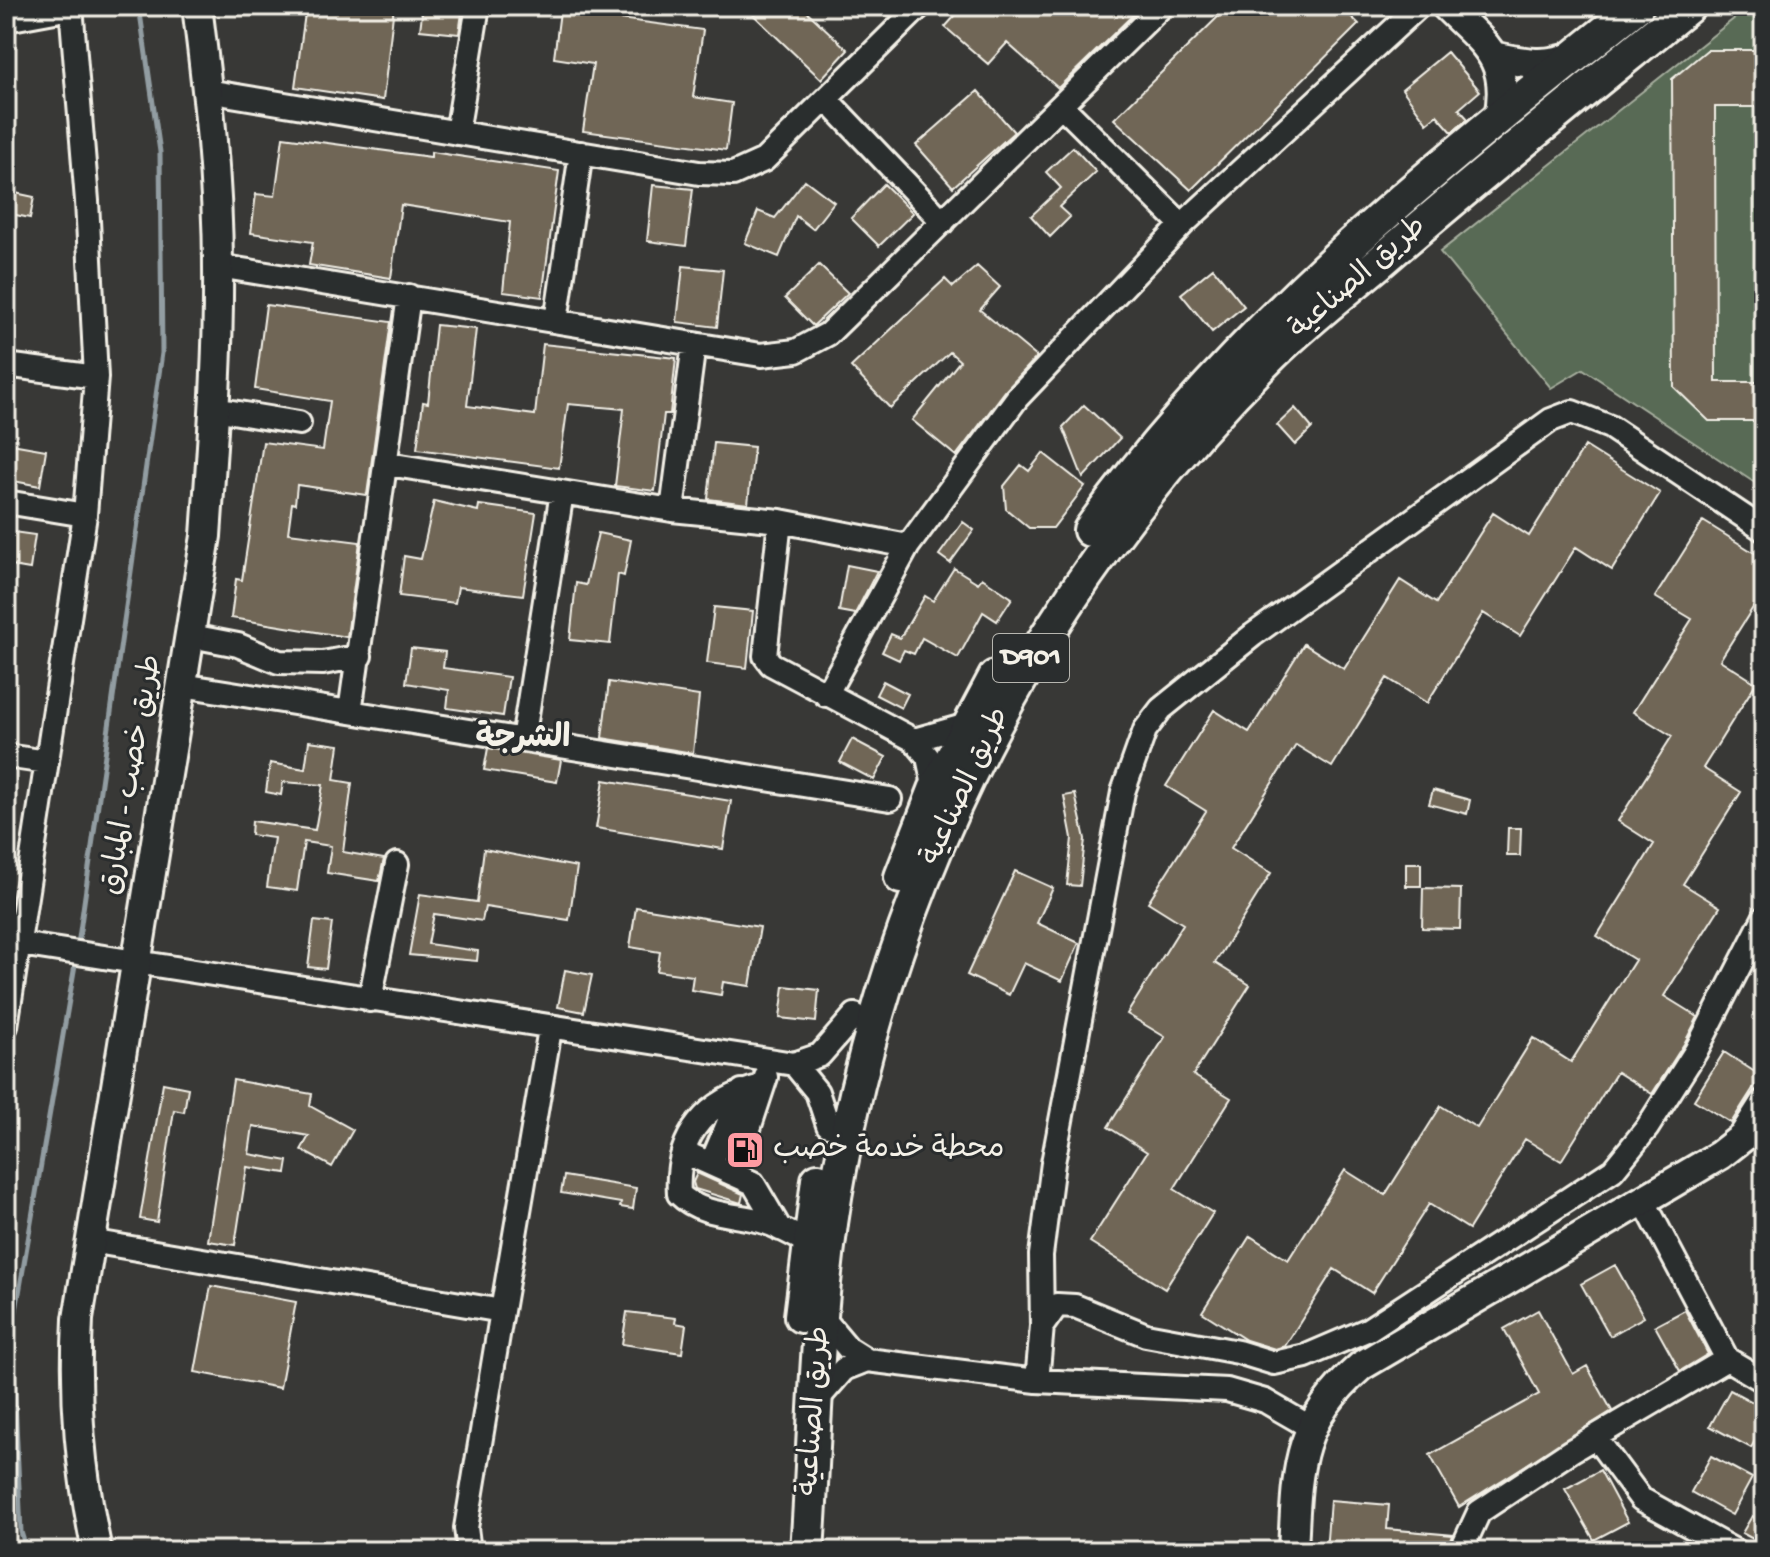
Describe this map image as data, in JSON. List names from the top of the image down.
{
  "streets": {
    "highway": ["طريق الصناعية", "D901"],
    "main road": ["طريق خصب - المبارق"]
  },
  "districts": ["الشرجة"],
  "places": {
    "fuel station": ["محطة خدمة خصب"]
  }
}
